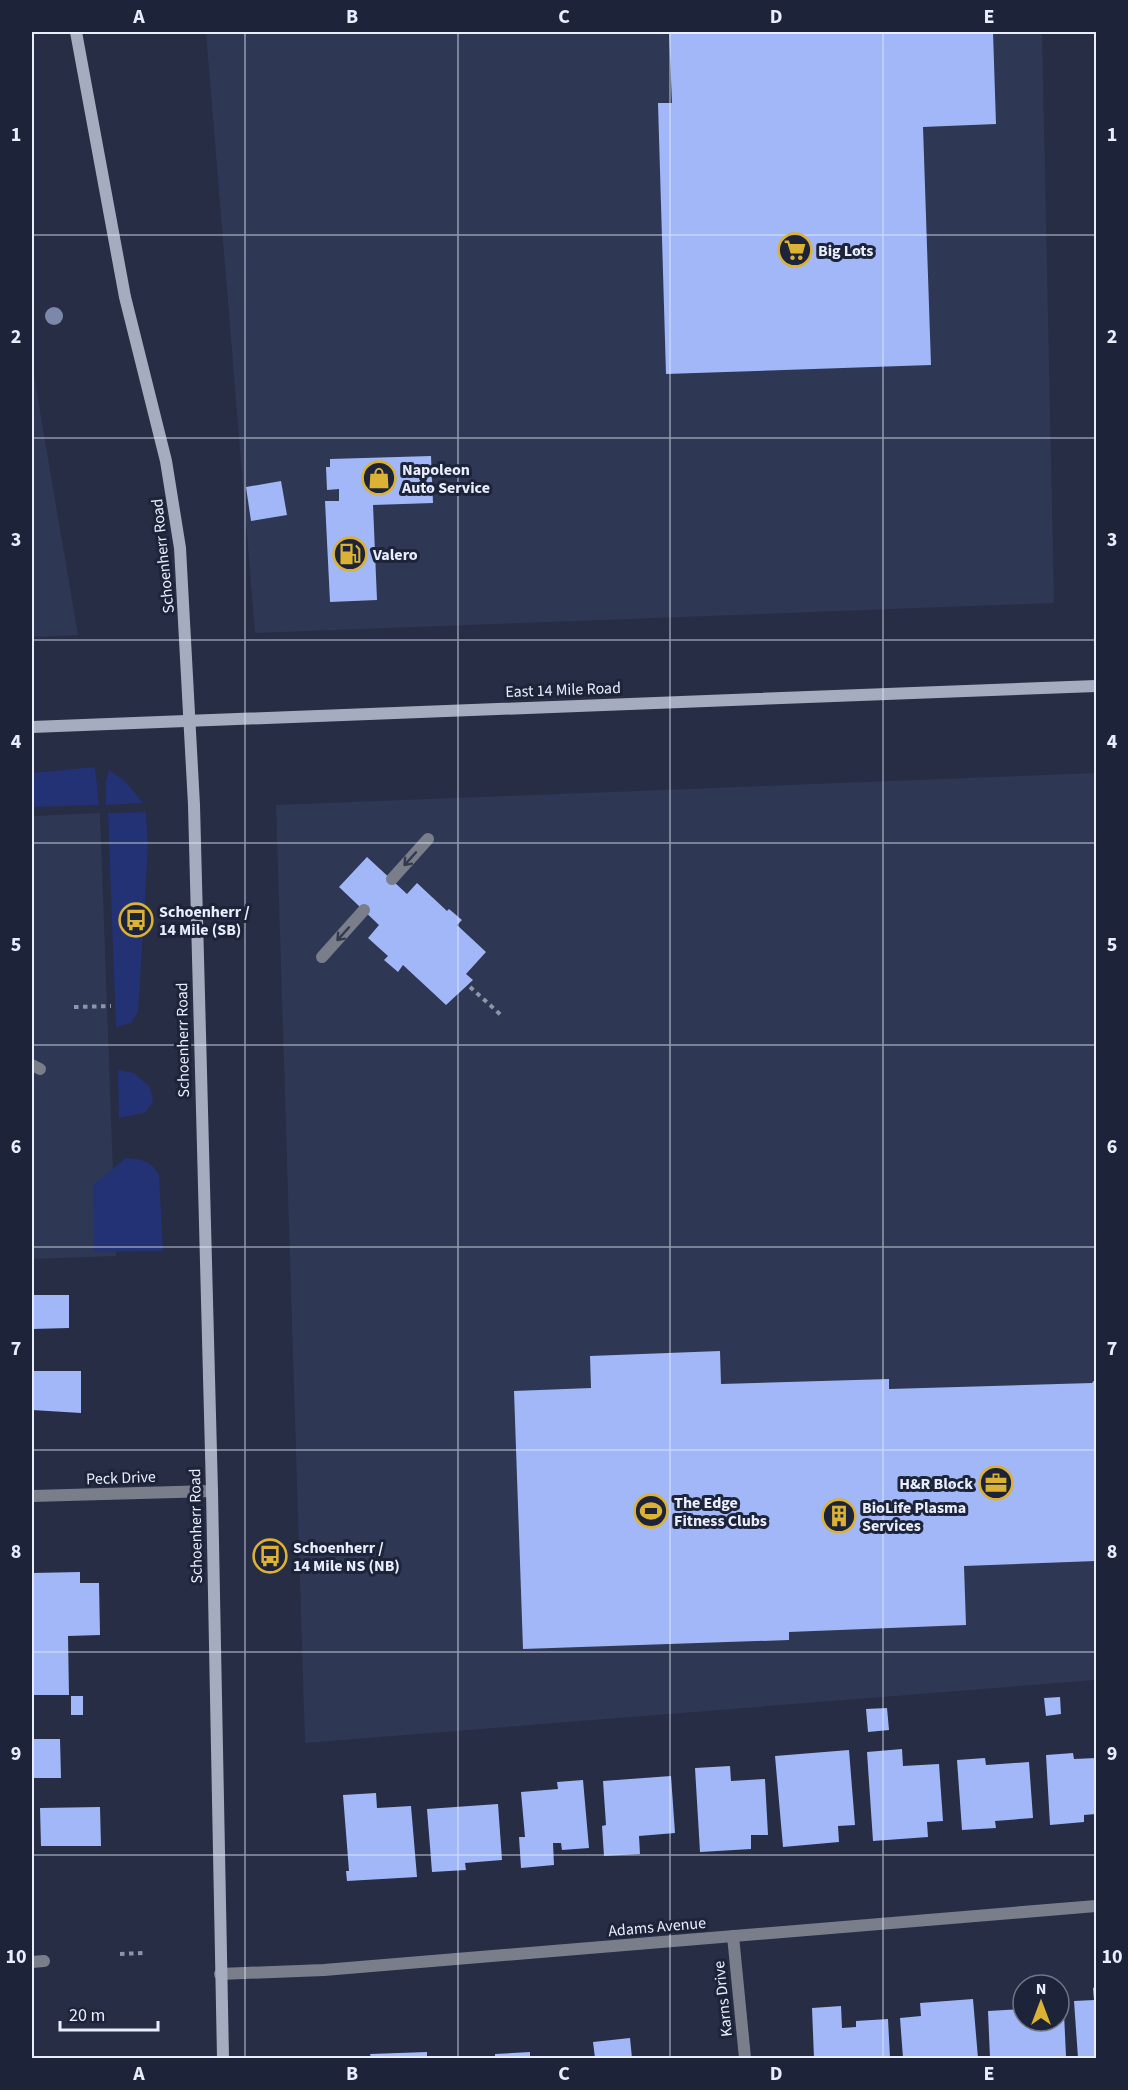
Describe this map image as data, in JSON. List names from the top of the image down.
{
  "streets": {
    "main road": ["Schoenherr Road", "East 14 Mile Road"],
    "street": ["Peck Drive", "Adams Avenue", "Karns Drive"]
  },
  "crossings": [
    ["Schoenherr Road", "East 14 Mile Road"],
    ["Schoenherr Road", "Peck Drive"],
    ["Schoenherr Road", "Adams Avenue"],
    ["Adams Avenue", "Karns Drive"]
  ],
  "places": {
    "supermarket": ["Big Lots"],
    "shop": ["Napoleon Auto Service"],
    "fuel station": ["Valero"],
    "bus stop": ["Schoenherr / 14 Mile (SB)", "Schoenherr / 14 Mile NS (NB)"],
    "office": ["H&R Block"],
    "sports": ["The Edge Fitness Clubs"],
    "building": ["BioLife Plasma Services"]
  },
  "scale_bar": "20 m",
  "north": "top",
  "grid": {
    "columns": [
      "A",
      "B",
      "C",
      "D",
      "E"
    ],
    "rows": [
      "1",
      "2",
      "3",
      "4",
      "5",
      "6",
      "7",
      "8",
      "9",
      "10"
    ]
  }
}
